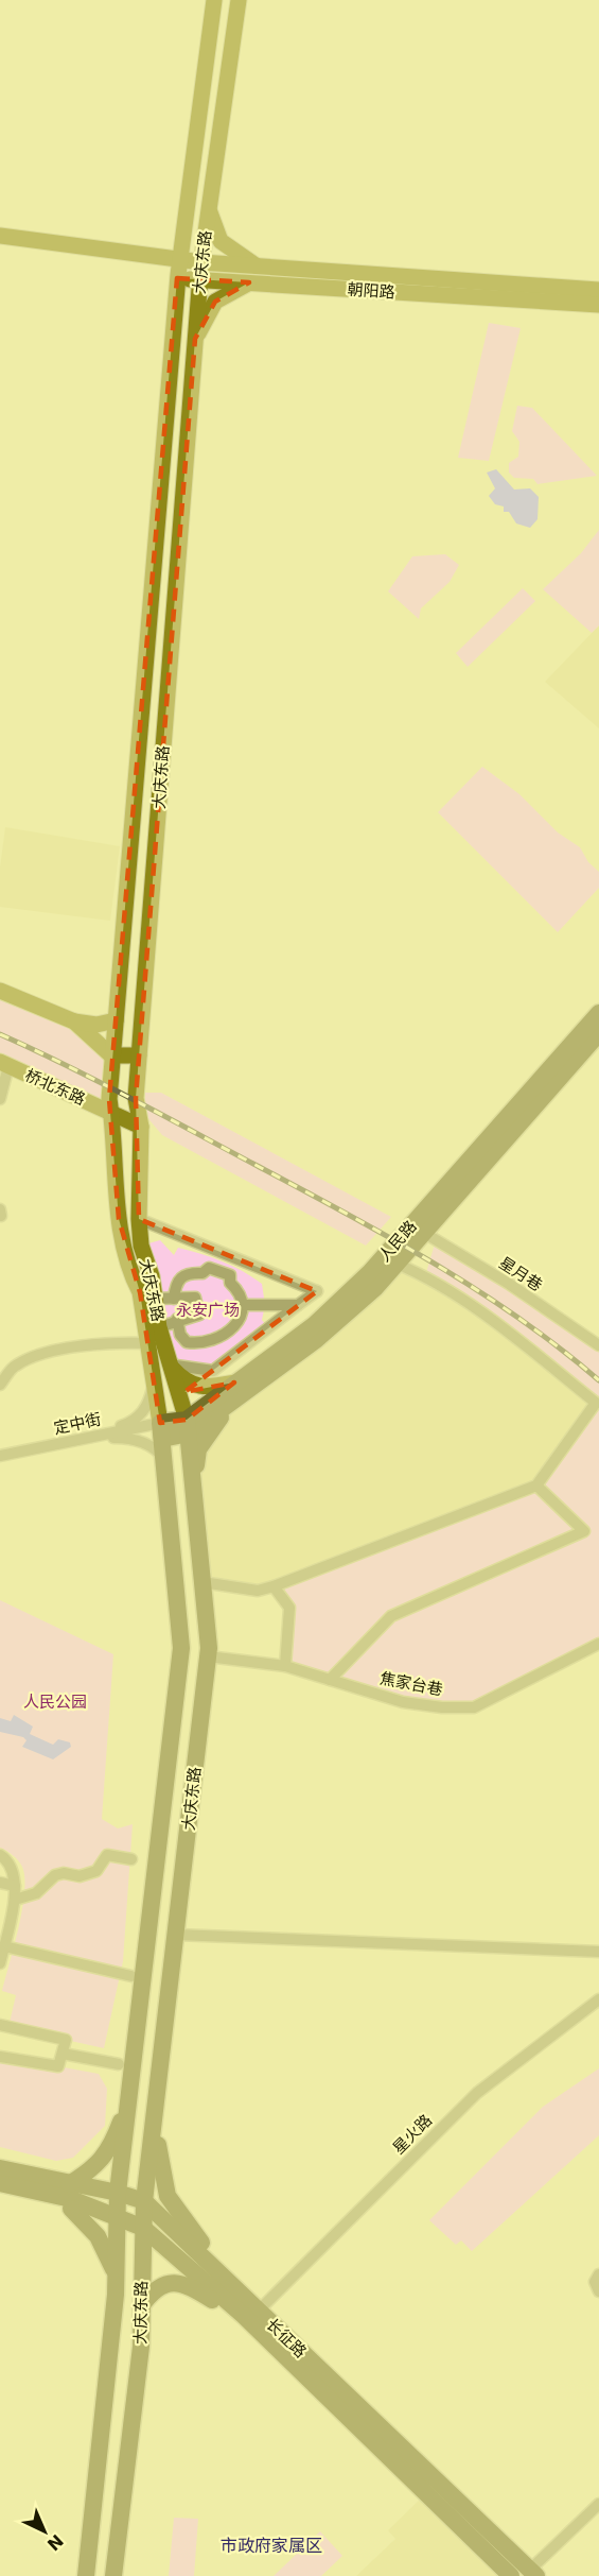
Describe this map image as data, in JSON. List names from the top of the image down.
{
  "streets": {
    "main road": [
      "大庆东路",
      "朝阳路",
      "桥北东路",
      "人民路",
      "长征路"
    ],
    "street": [
      "星月巷",
      "定中街",
      "焦家台巷",
      "星火路"
    ]
  },
  "crossings": [
    ["大庆东路", "朝阳路"],
    ["大庆东路", "桥北东路"],
    ["大庆东路", "人民路"],
    ["大庆东路", "定中街"],
    ["大庆东路", "焦家台巷"],
    ["大庆东路", "长征路"],
    ["人民路", "星月巷"],
    ["人民路", "定中街"]
  ],
  "districts": ["市政府家属区"],
  "parks": ["永安广场", "人民公园"],
  "north": "bottom right"
}
